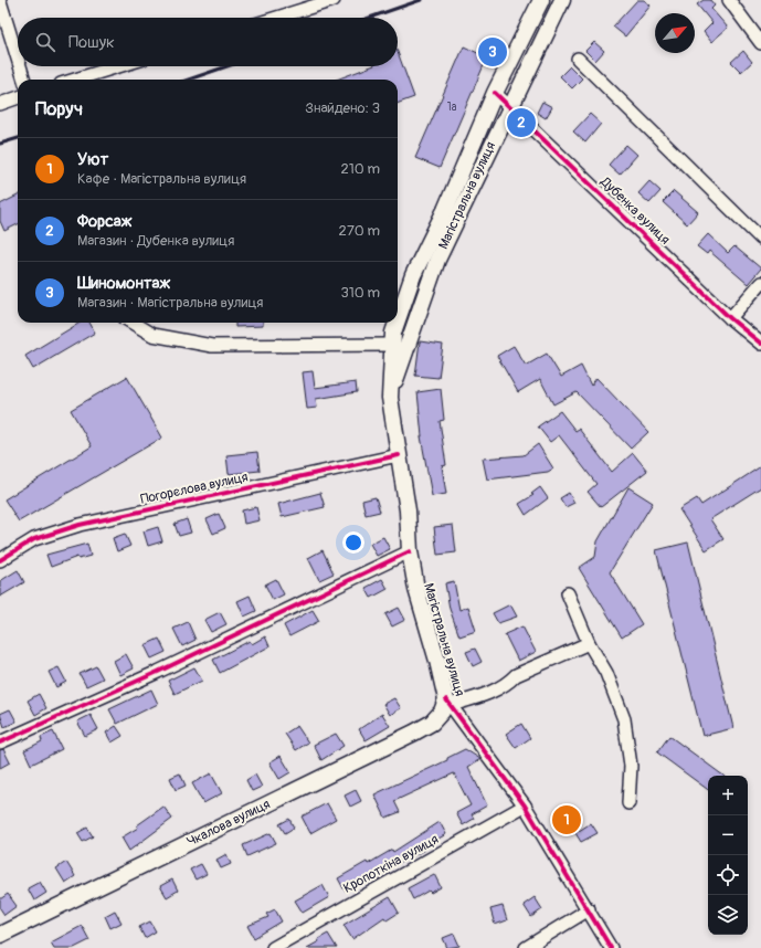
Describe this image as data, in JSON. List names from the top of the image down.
{
  "streets": {
    "main road": ["Магістральна вулиця", "Чкалова вулиця"],
    "street": ["Дубенка вулиця", "Погорєлова вулиця", "Кропоткіна вулиця"]
  },
  "crossings": [
    ["Магістральна вулиця", "Дубенка вулиця"],
    ["Магістральна вулиця", "Погорєлова вулиця"],
    ["Магістральна вулиця", "Чкалова вулиця"],
    ["Магістральна вулиця", "Кропоткіна вулиця"]
  ],
  "house_numbers": ["1а"],
  "north": "top right",
  "page": {
    "search": "Пошук",
    "pins": ["3", "2", "1"],
    "heading": ["Поруч", "Знайдено: 3"],
    "list": [
      {
        "mark": "1",
        "name": "Уют",
        "note": "Кафе · Магістральна вулиця",
        "value": "210 m"
      },
      {
        "mark": "2",
        "name": "Форсаж",
        "note": "Магазин · Дубенка вулиця",
        "value": "270 m"
      },
      {
        "mark": "3",
        "name": "Шиномонтаж",
        "note": "Магазин · Магістральна вулиця",
        "value": "310 m"
      }
    ],
    "map_buttons": ["+", "−"]
  }
}
